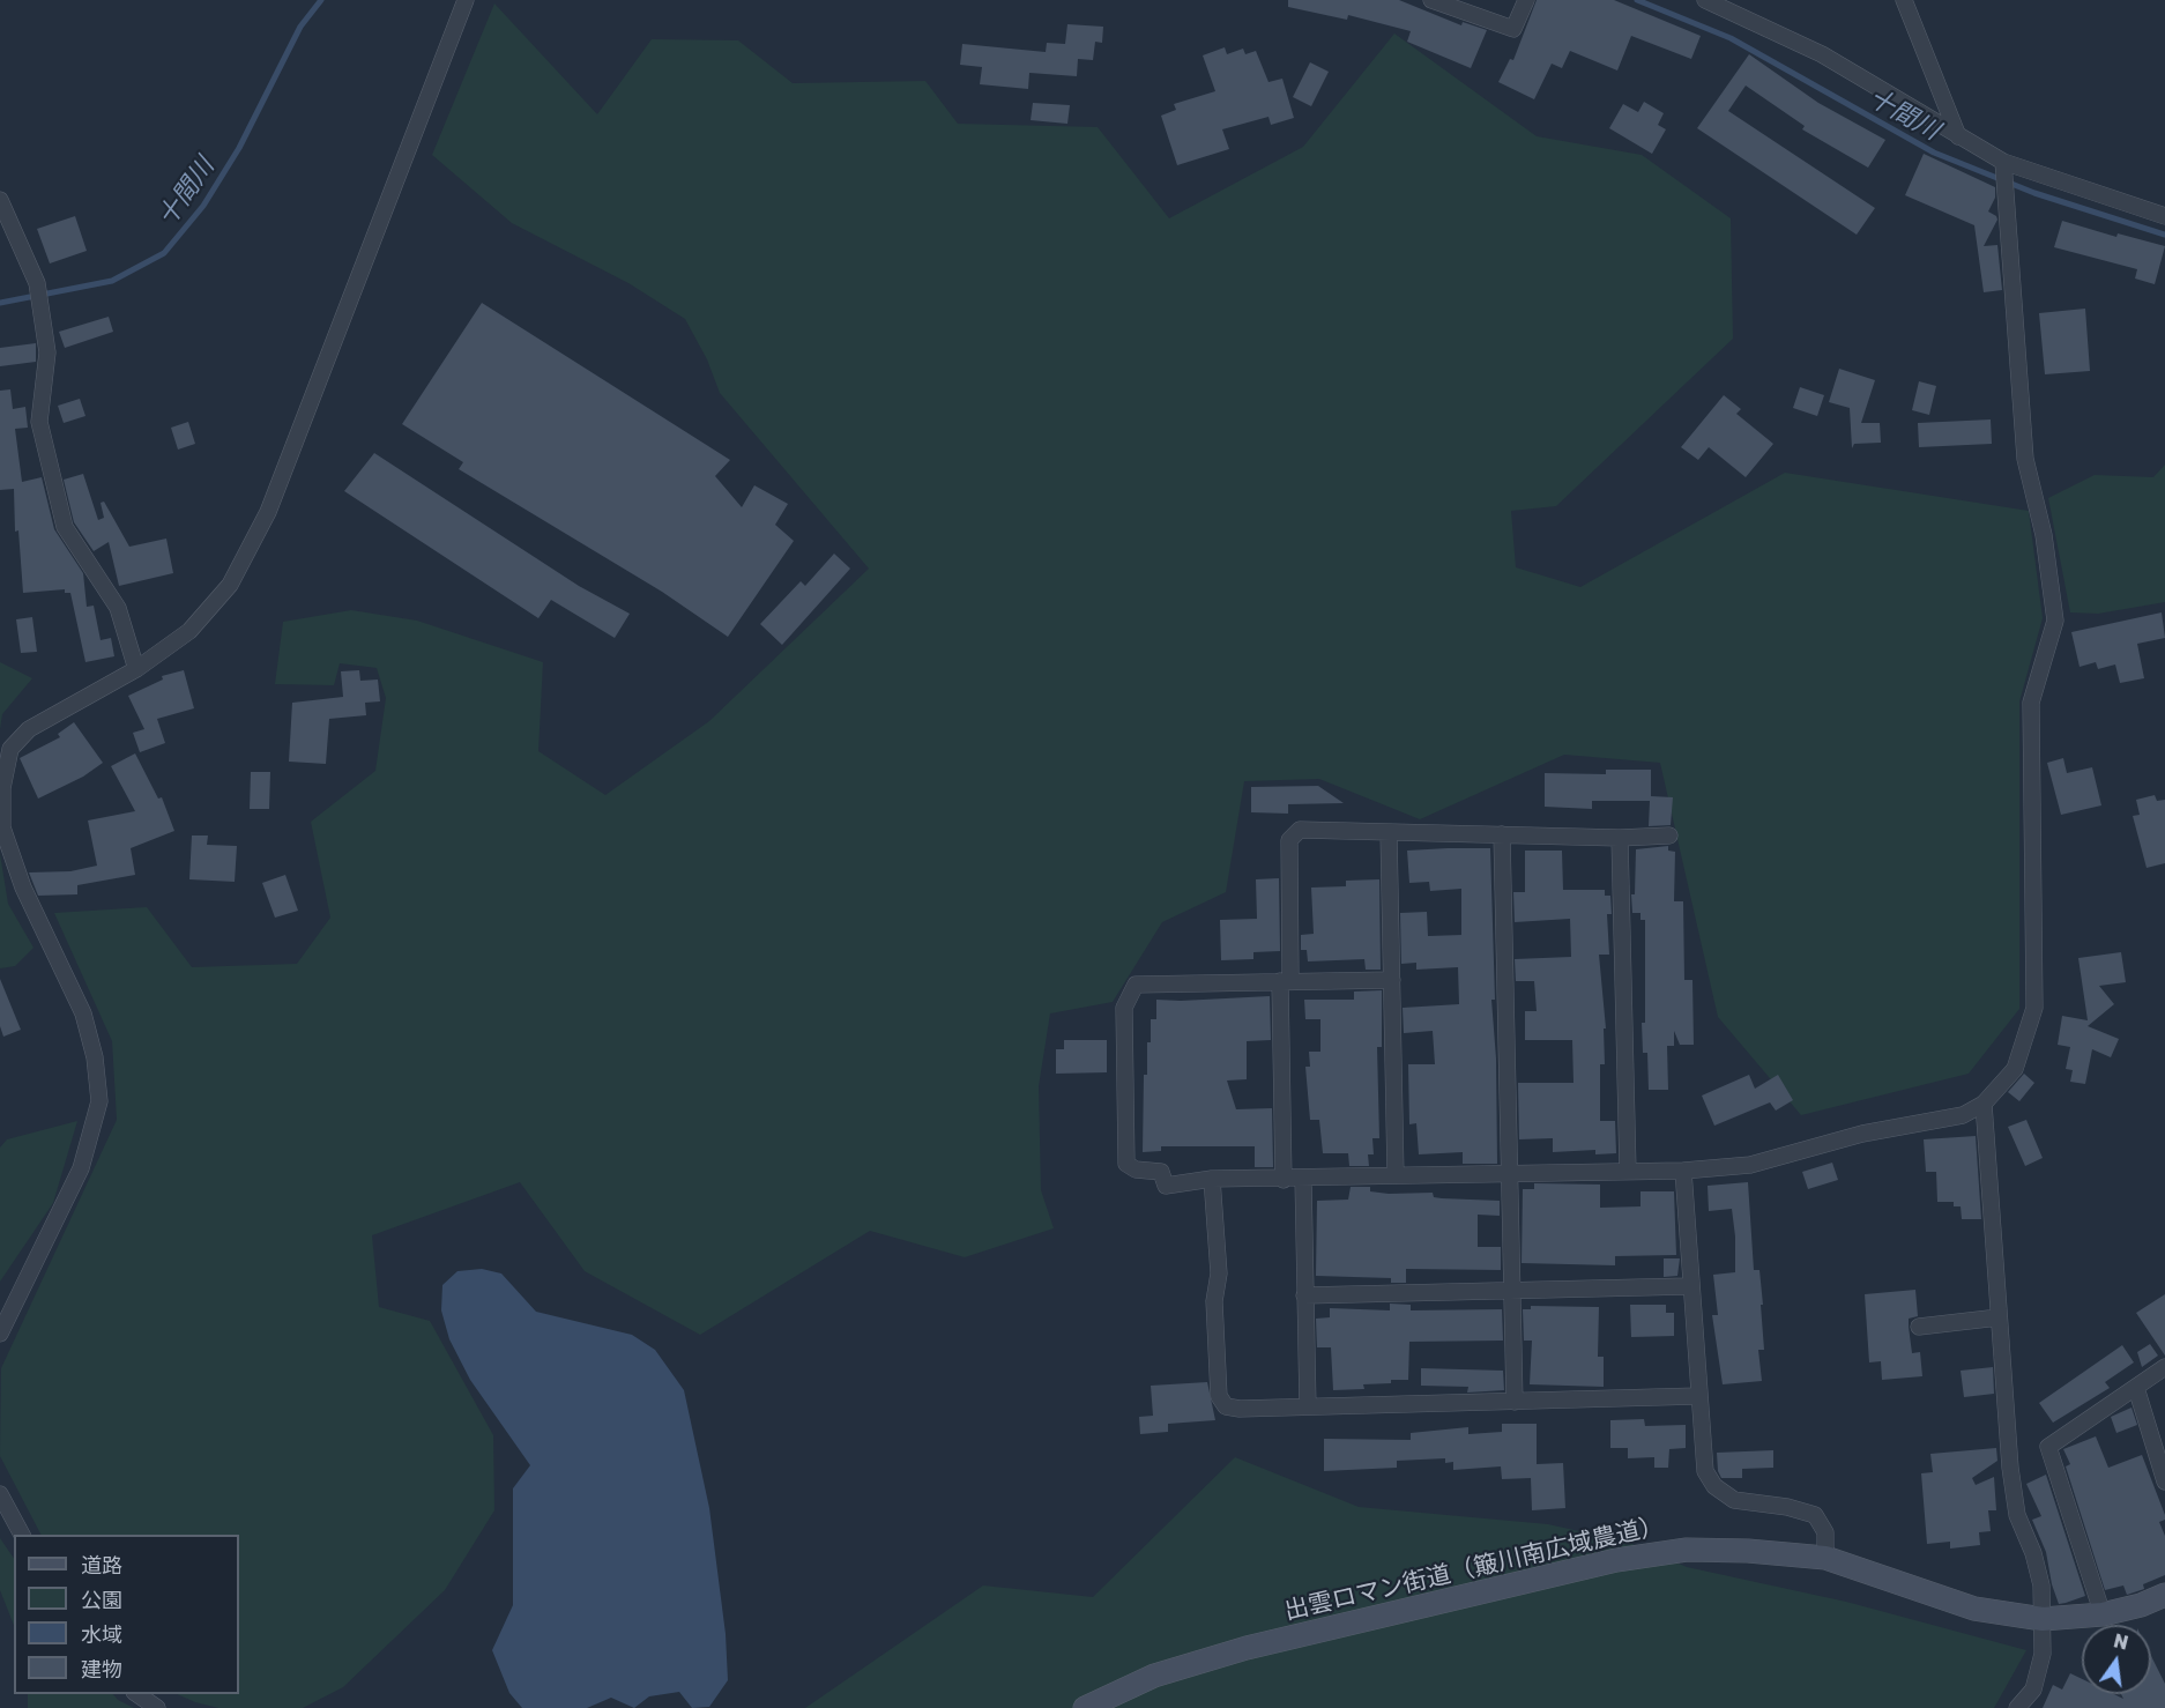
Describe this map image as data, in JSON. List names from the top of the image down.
{
  "streets": {
    "street": ["出雲ロマン街道（簸川南広域農道）"]
  },
  "water": ["十間川"],
  "legend": [
    "道路",
    "公園",
    "水域",
    "建物"
  ],
  "north": "top"
}
